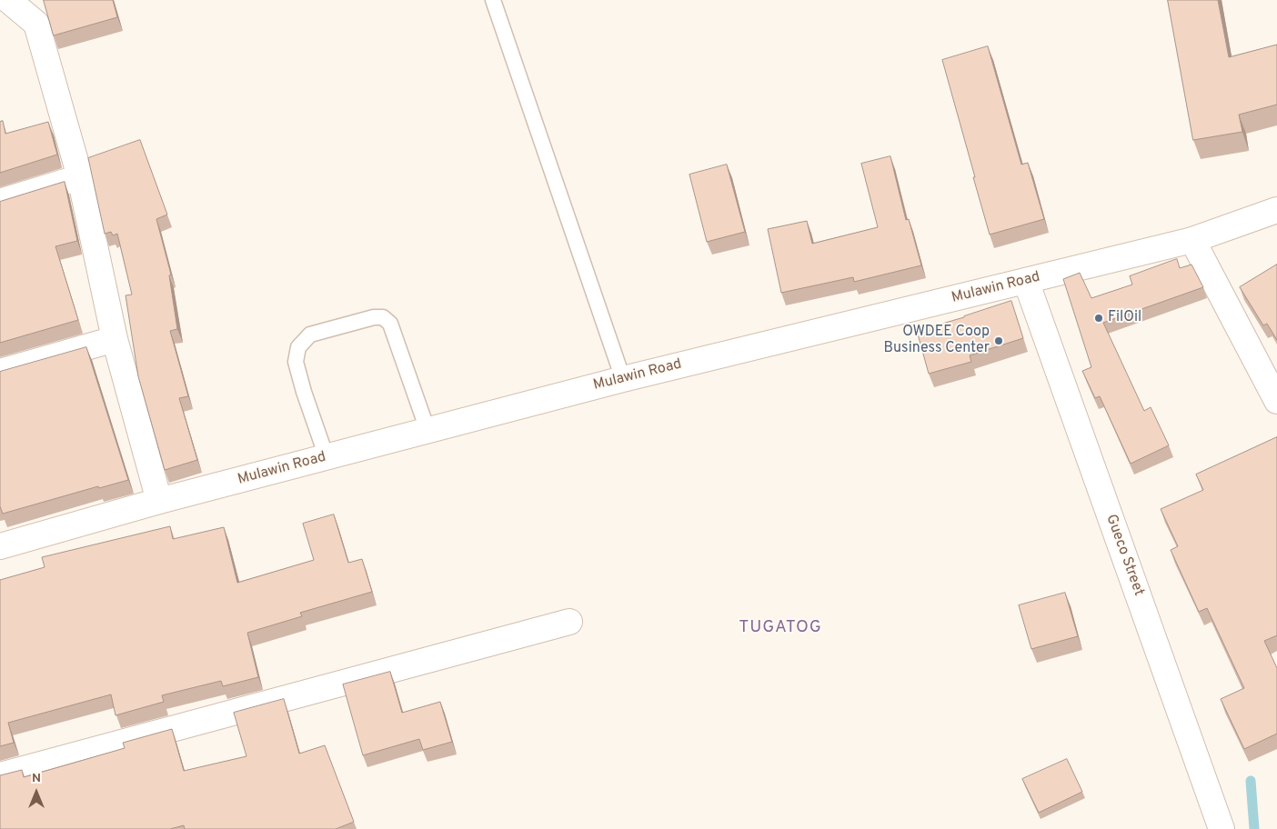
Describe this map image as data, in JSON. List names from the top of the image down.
{
  "streets": {
    "street": ["Mulawin Road", "Gueco Street"]
  },
  "crossings": [
    ["Mulawin Road", "Gueco Street"]
  ],
  "districts": ["TUGATOG"],
  "places": ["FilOil", "OWDEE Coop Business Center"],
  "north": "top"
}
